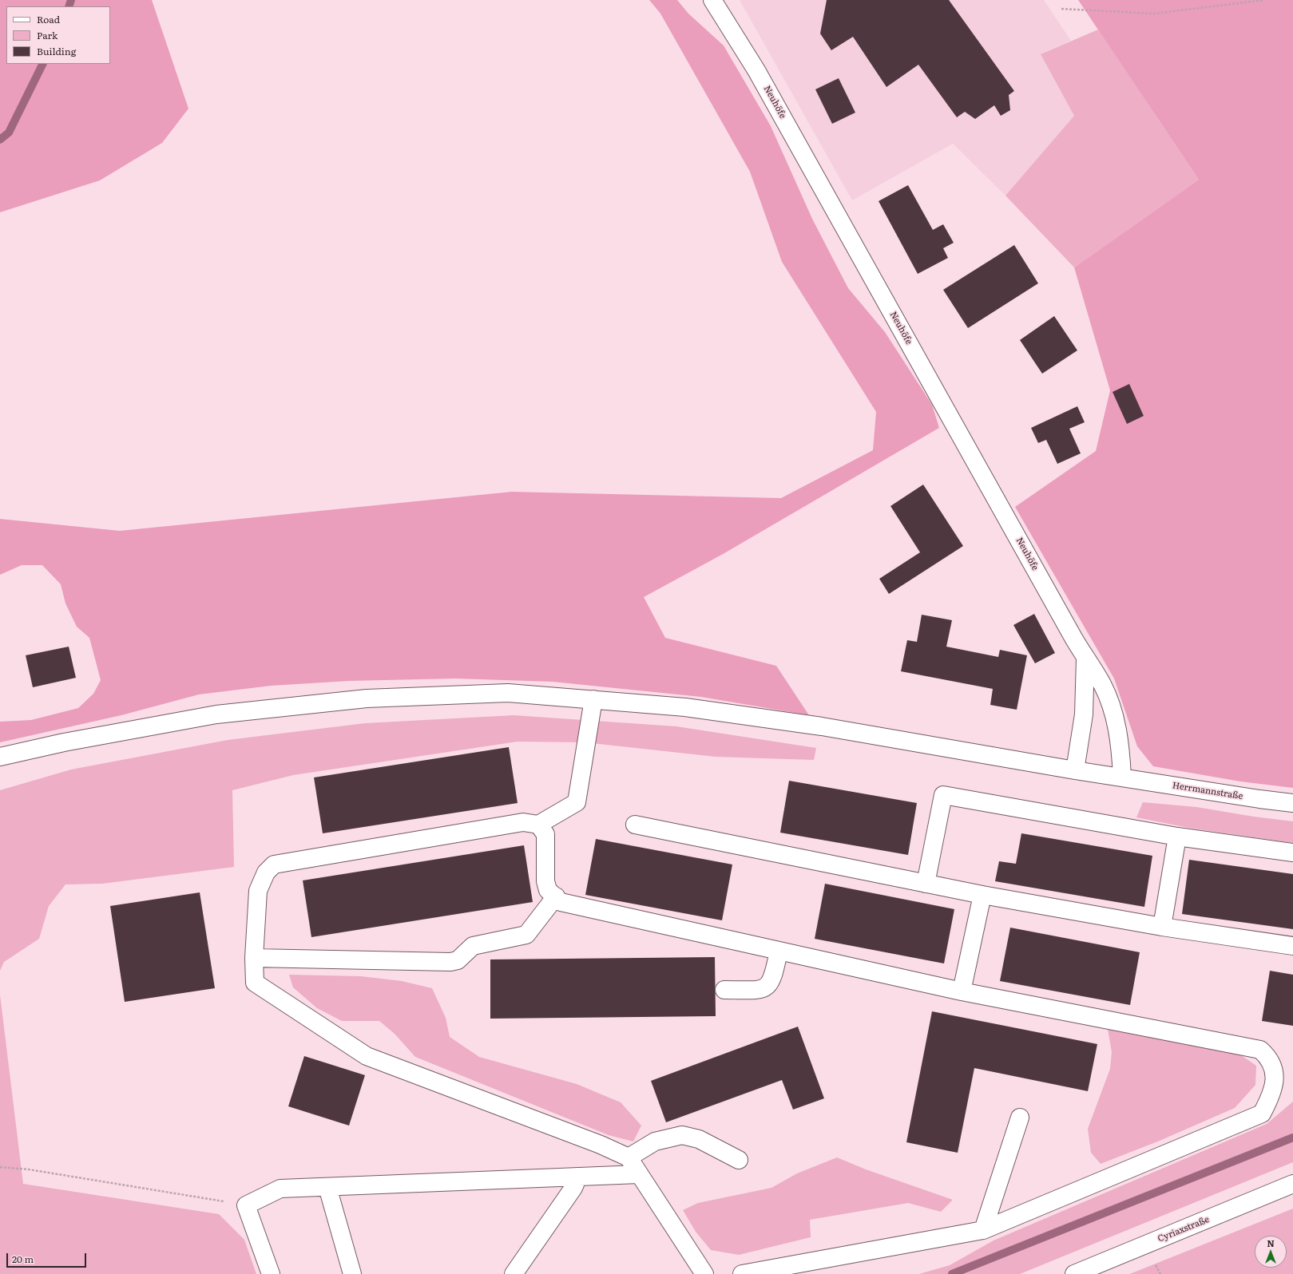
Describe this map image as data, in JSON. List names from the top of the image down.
{
  "streets": {
    "street": ["Neuhöfe", "Herrmannstraße", "Cyriaxstraße"]
  },
  "crossings": [
    ["Neuhöfe", "Herrmannstraße"]
  ],
  "legend": ["Road", "Park", "Building"],
  "scale_bar": "20 m",
  "north": "top"
}
